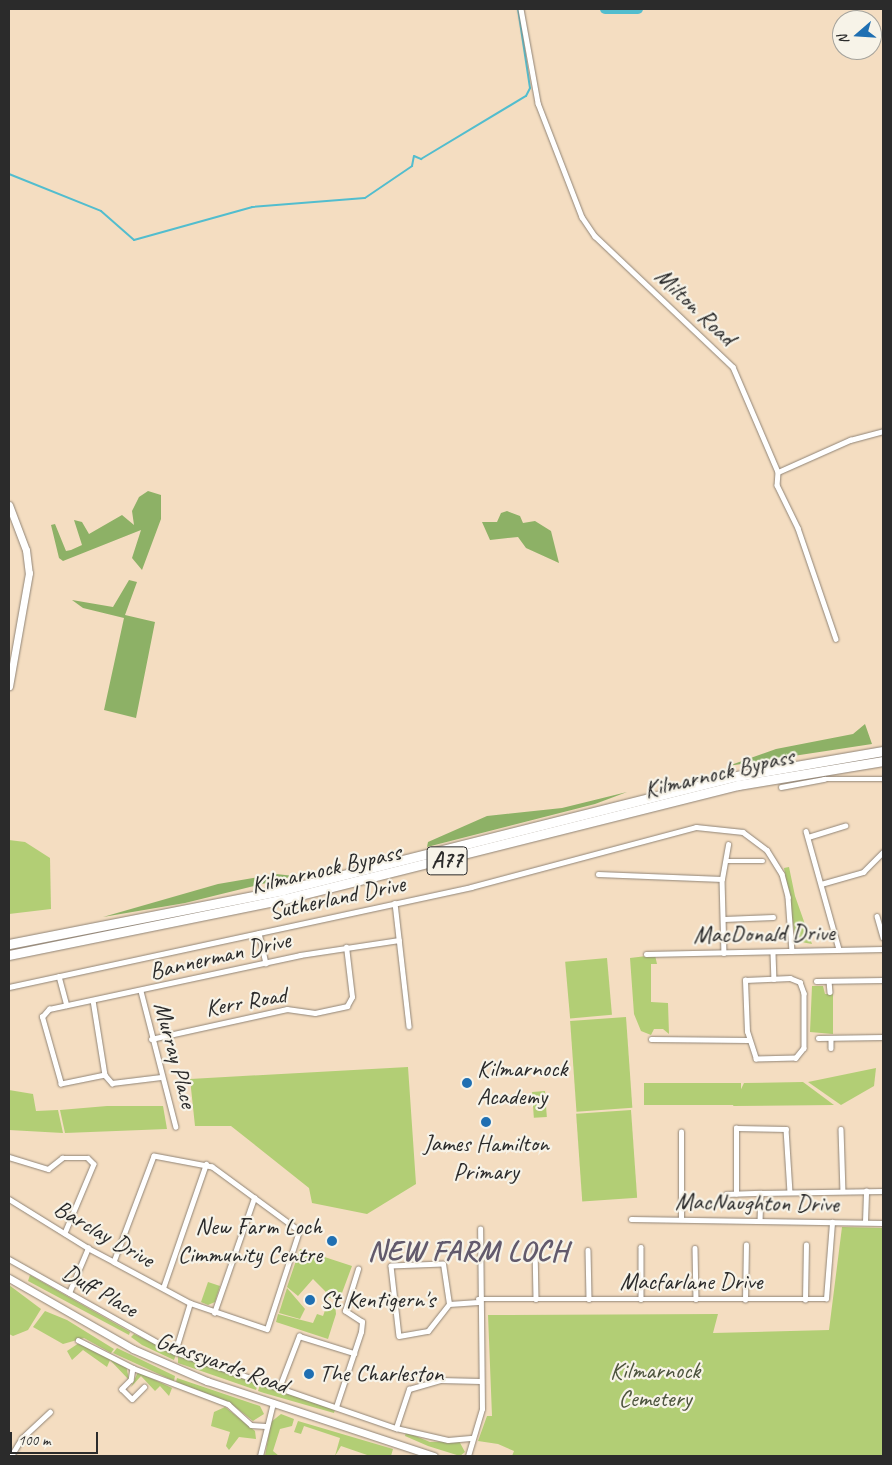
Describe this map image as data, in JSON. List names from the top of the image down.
{
  "streets": {
    "highway": ["Kilmarnock Bypass", "A77"],
    "main road": ["Grassyards Road"],
    "street": [
      "Milton Road",
      "Sutherland Drive",
      "MacDonald Drive",
      "Bannerman Drive",
      "Kerr Road",
      "Murray Place",
      "MacNaughton Drive",
      "Barclay Drive",
      "Macfarlane Drive",
      "Duff Place"
    ]
  },
  "crossings": [
    ["Sutherland Drive", "MacDonald Drive"],
    ["Bannerman Drive", "Kerr Road"],
    ["Bannerman Drive", "Murray Place"],
    ["Kerr Road", "Murray Place"],
    ["MacNaughton Drive", "Macfarlane Drive"]
  ],
  "districts": ["NEW FARM LOCH"],
  "parks": ["Kilmarnock Cemetery"],
  "places": [
    "Kilmarnock Academy",
    "James Hamilton Primary",
    "New Farm Loch Cimmunity Centre",
    "St Kentigern's",
    "The Charleston"
  ],
  "scale_bar": "100 m",
  "north": "left"
}
